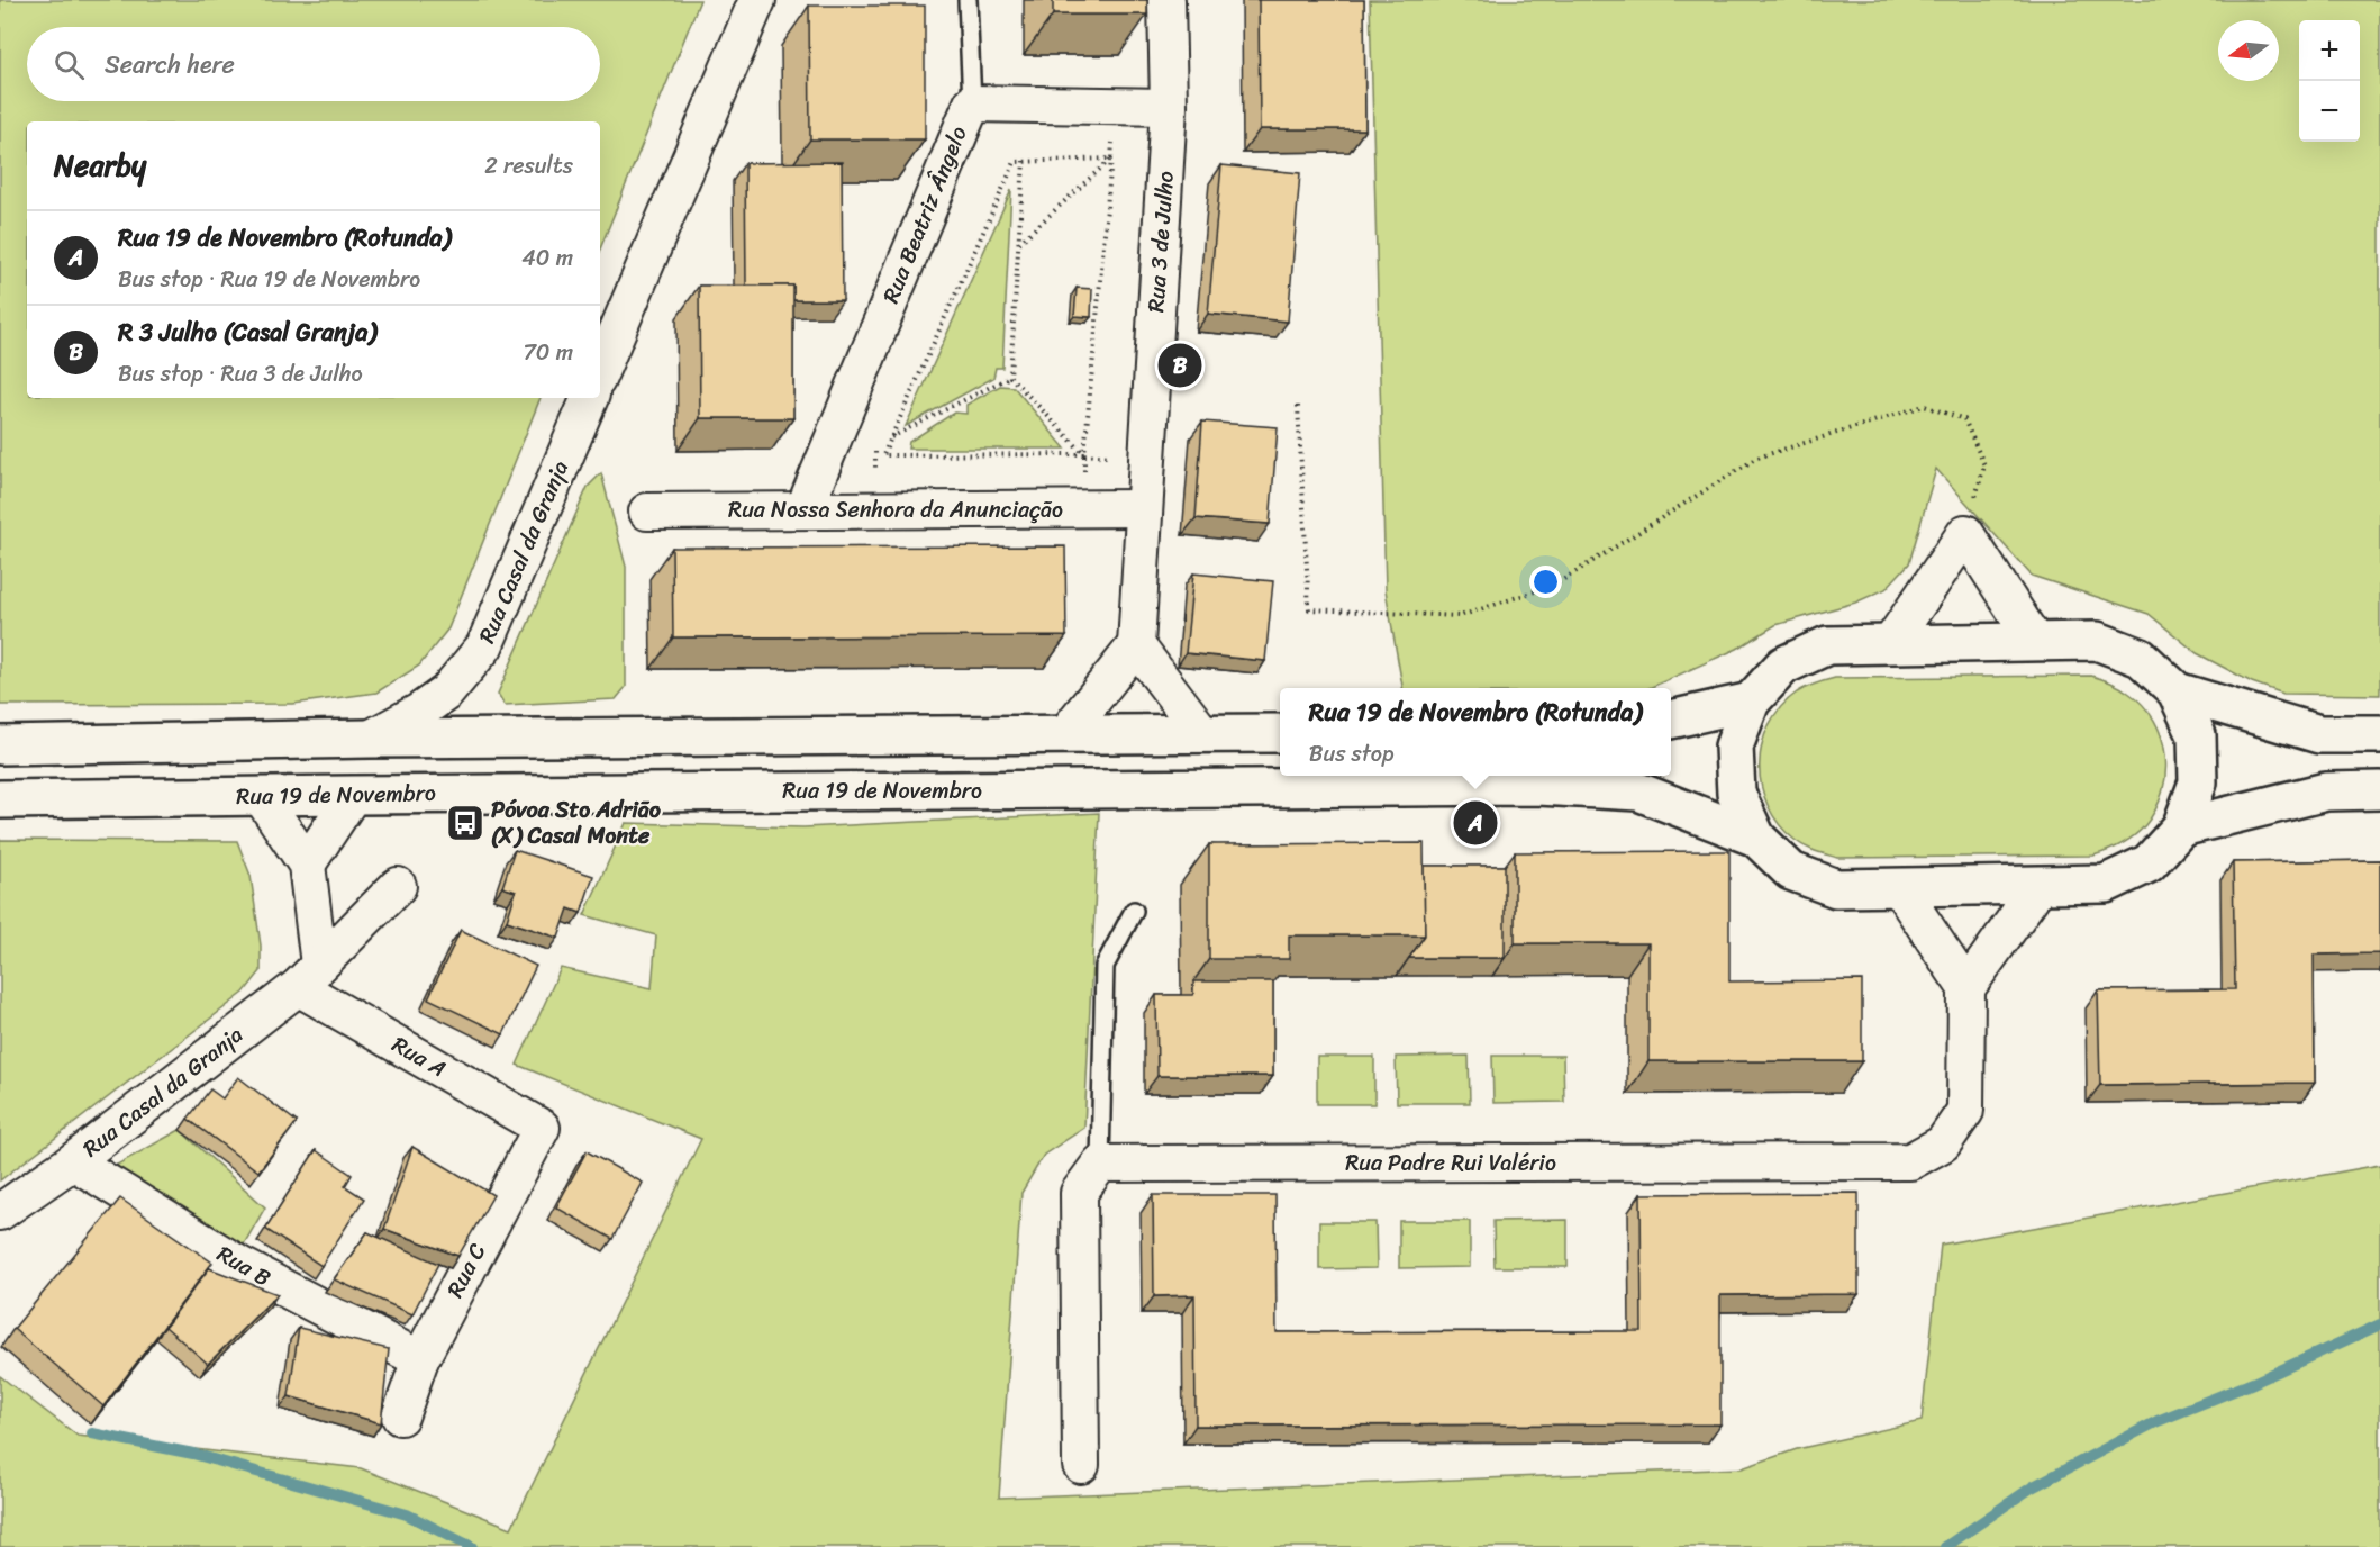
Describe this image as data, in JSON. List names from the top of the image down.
{
  "streets": {
    "street": [
      "Rua Beatriz Ângelo",
      "Rua 3 de Julho",
      "Rua Nossa Senhora da Anunciação",
      "Rua Casal da Granja",
      "Rua 19 de Novembro",
      "Rua A",
      "Rua Padre Rui Valério",
      "Rua B",
      "Rua C"
    ]
  },
  "crossings": [
    ["Rua Beatriz Ângelo", "Rua 3 de Julho"],
    ["Rua Beatriz Ângelo", "Rua Nossa Senhora da Anunciação"],
    ["Rua 3 de Julho", "Rua Nossa Senhora da Anunciação"],
    ["Rua Casal da Granja", "Rua A"],
    ["Rua Casal da Granja", "Rua B"],
    ["Rua A", "Rua C"],
    ["Rua B", "Rua C"]
  ],
  "places": {
    "bus stop": ["Póvoa Sto Adrião (X) Casal Monte"]
  },
  "north": "left",
  "page": {
    "map_buttons": ["+", "−"],
    "search": "Search here",
    "heading": ["Nearby", "2 results"],
    "list": [
      {
        "mark": "A",
        "name": "Rua 19 de Novembro (Rotunda)",
        "note": "Bus stop · Rua 19 de Novembro",
        "value": "40 m"
      },
      {
        "mark": "B",
        "name": "R 3 Julho (Casal Granja)",
        "note": "Bus stop · Rua 3 de Julho",
        "value": "70 m"
      }
    ],
    "pins": ["B", "A"],
    "popup": ["Rua 19 de Novembro (Rotunda)", "Bus stop"]
  }
}
